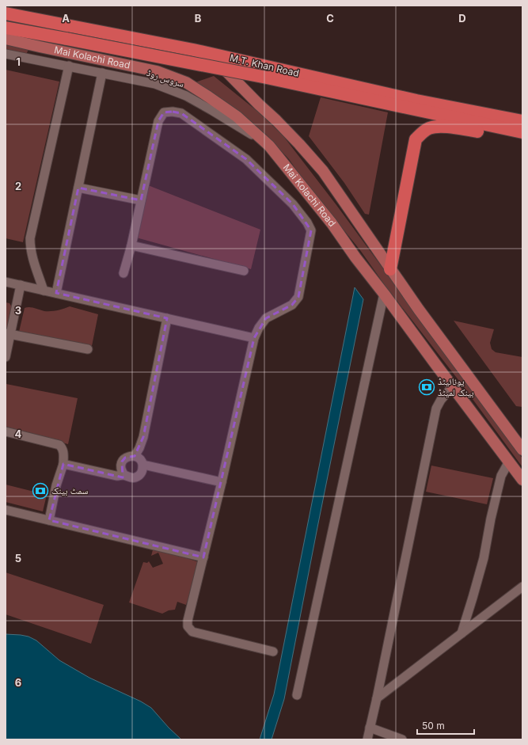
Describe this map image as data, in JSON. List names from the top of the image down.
{
  "streets": {
    "highway": ["M.T. Khan Road"],
    "main road": ["Mai Kolachi Road"],
    "street": ["سروس روڈ"]
  },
  "crossings": [
    ["Mai Kolachi Road", "سروس روڈ"]
  ],
  "places": {
    "bank": ["یونائیٹڈ بینک لمیٹڈ", "سمٹ بینک"]
  },
  "scale_bar": "50 m",
  "grid": {
    "columns": [
      "A",
      "B",
      "C",
      "D"
    ],
    "rows": [
      "1",
      "2",
      "3",
      "4",
      "5",
      "6"
    ]
  }
}
